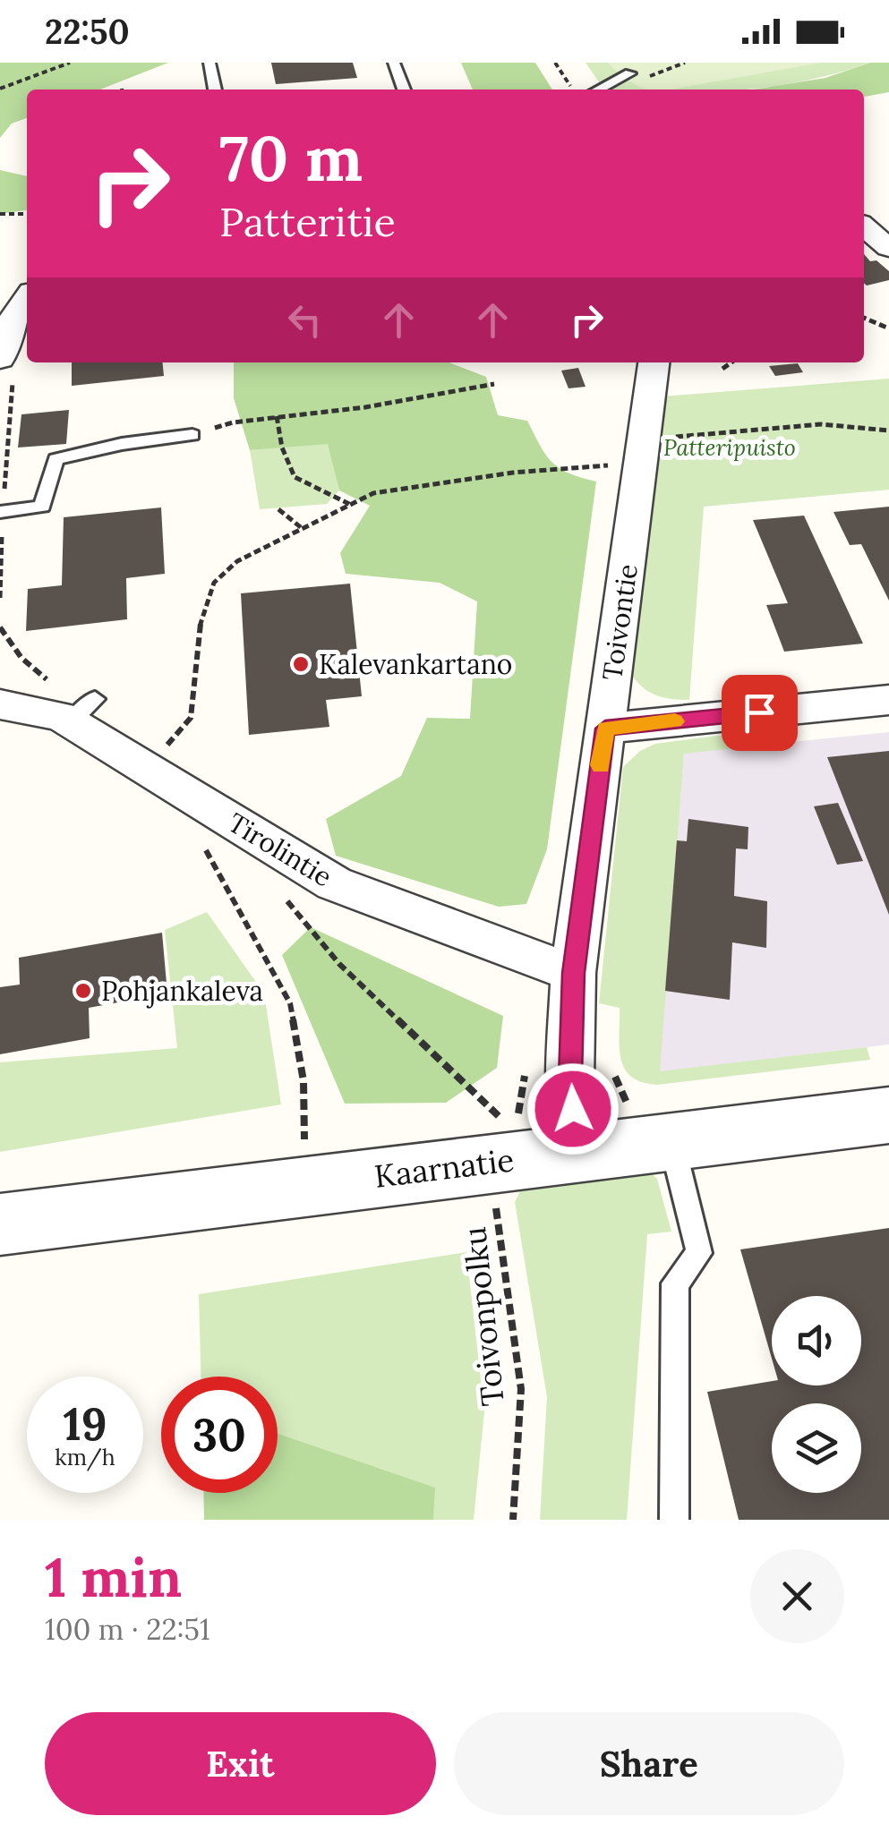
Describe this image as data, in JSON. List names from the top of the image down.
{
  "streets": {
    "street": ["Toivontie", "Tirolintie", "Kaarnatie"],
    "path": ["Toivonpolku"]
  },
  "crossings": [
    ["Toivontie", "Tirolintie"],
    ["Toivontie", "Kaarnatie"],
    ["Kaarnatie", "Toivonpolku"]
  ],
  "parks": ["Patteripuisto"],
  "places": ["Kalevankartano", "Pohjankaleva"],
  "page": {
    "status": "22:50",
    "turn": ["70 m", "Patteritie"],
    "speed": "19 km/h",
    "limit": "30",
    "heading": ["1 min", "100 m · 22:51"],
    "buttons": ["Exit", "Share"]
  }
}
